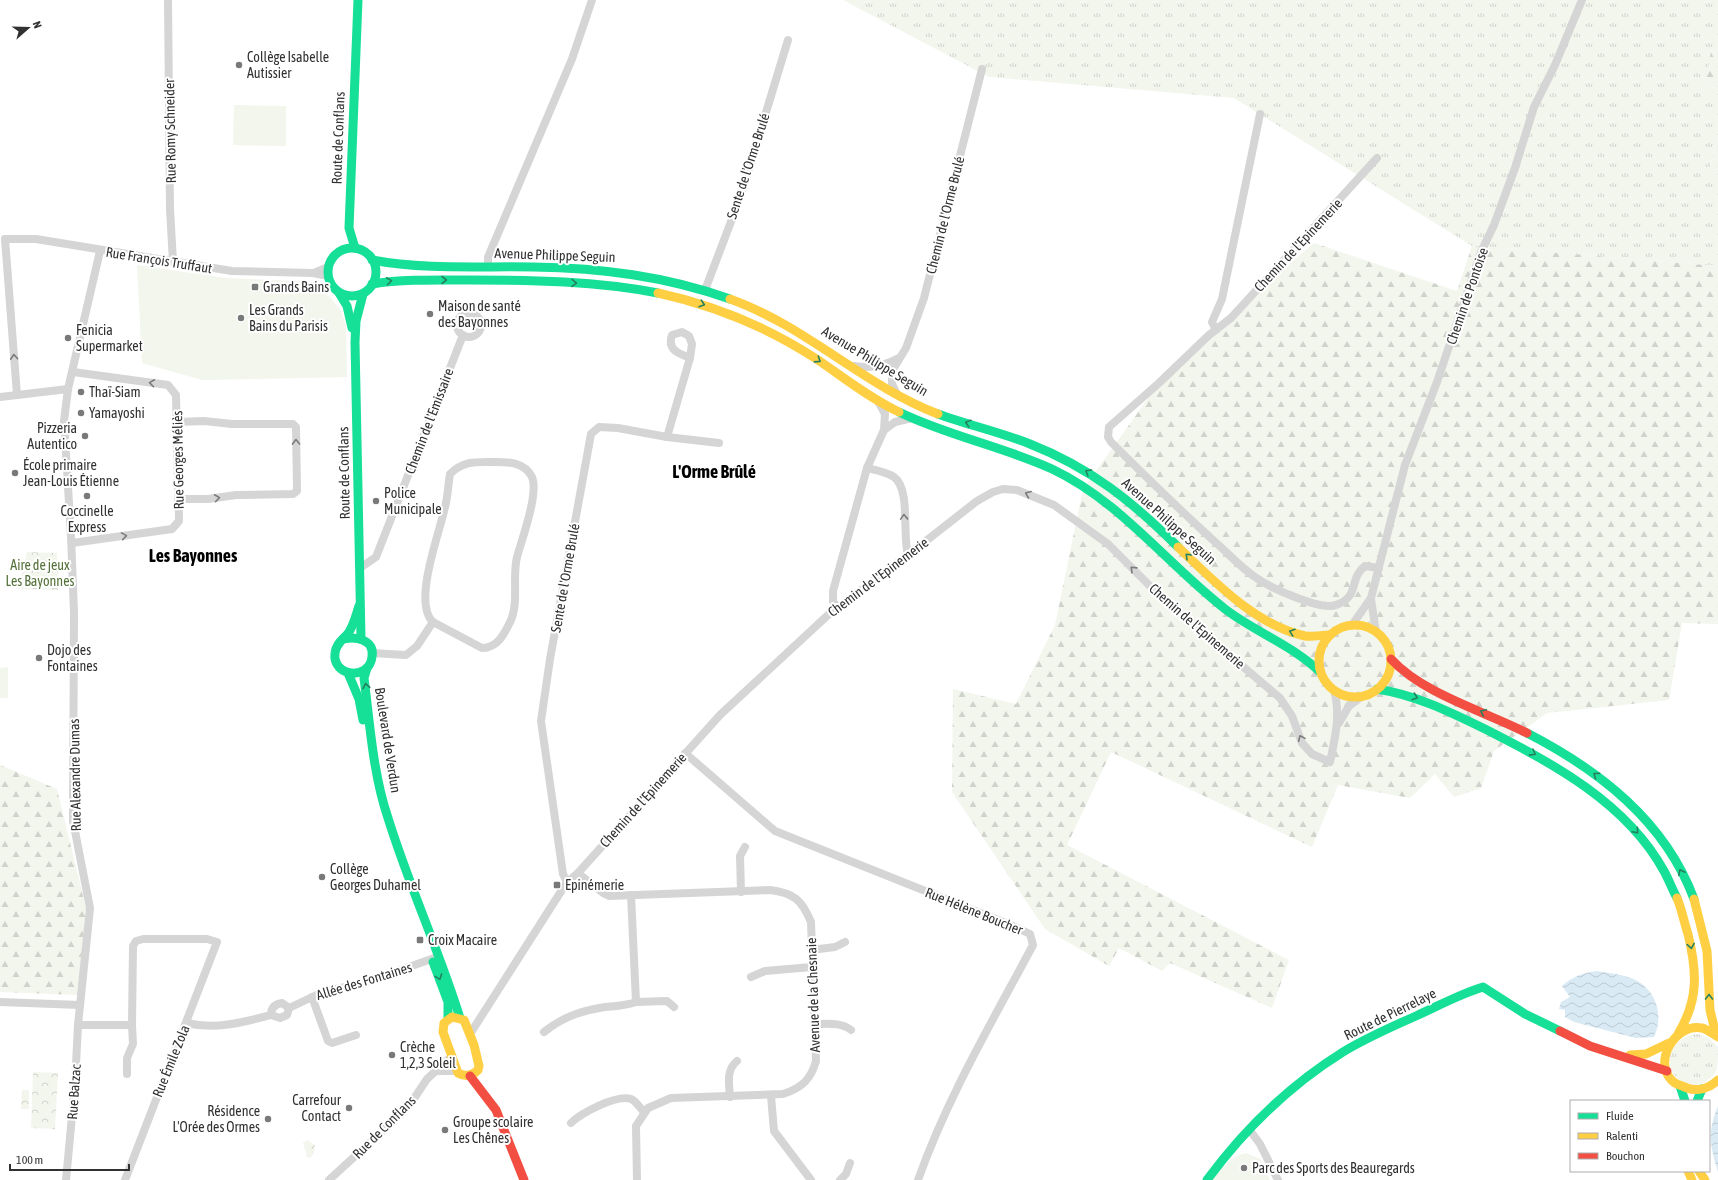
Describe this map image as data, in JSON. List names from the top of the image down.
{
  "streets": {
    "main road": [
      "Route de Conflans",
      "Avenue Philippe Seguin",
      "Boulevard de Verdun",
      "Route de Pierrelaye"
    ],
    "street": [
      "Rue Romy Schneider",
      "Sente de l'Orme Brulé",
      "Chemin de l'Orme Brulé",
      "Chemin de l'Epinemerie",
      "Rue François Truffaut",
      "Chemin de Pontoise",
      "Chemin de l'Emissaire",
      "Rue Georges Méliès",
      "Rue Alexandre Dumas",
      "Rue Hélène Boucher",
      "Allée des Fontaines",
      "Avenue de la Chesnaie",
      "Rue Émile Zola",
      "Rue Balzac",
      "Rue de Conflans"
    ]
  },
  "crossings": [
    ["Rue Romy Schneider", "Rue François Truffaut"],
    ["Route de Conflans", "Avenue Philippe Seguin"],
    ["Route de Conflans", "Rue François Truffaut"],
    ["Route de Conflans", "Chemin de l'Emissaire"],
    ["Route de Conflans", "Boulevard de Verdun"],
    ["Sente de l'Orme Brulé", "Chemin de l'Epinemerie"],
    ["Sente de l'Orme Brulé", "Avenue Philippe Seguin"],
    ["Chemin de l'Orme Brulé", "Avenue Philippe Seguin"],
    ["Chemin de l'Epinemerie", "Chemin de Pontoise"],
    ["Chemin de l'Epinemerie", "Boulevard de Verdun"],
    ["Chemin de l'Epinemerie", "Rue Hélène Boucher"],
    ["Chemin de l'Epinemerie", "Avenue de la Chesnaie"],
    ["Avenue Philippe Seguin", "Rue François Truffaut"],
    ["Avenue Philippe Seguin", "Chemin de Pontoise"],
    ["Rue François Truffaut", "Rue Alexandre Dumas"],
    ["Rue Georges Méliès", "Rue Alexandre Dumas"],
    ["Boulevard de Verdun", "Allée des Fontaines"],
    ["Boulevard de Verdun", "Rue de Conflans"],
    ["Rue Alexandre Dumas", "Rue Balzac"],
    ["Allée des Fontaines", "Rue Émile Zola"]
  ],
  "districts": ["L'Orme Brûlé", "Les Bayonnes"],
  "parks": ["Aire de jeux Les Bayonnes"],
  "places": {
    "other": [
      "Collège Isabelle Autissier",
      "Maison de santé des Bayonnes",
      "Les Grands Bains du Parisis",
      "Fenicia Supermarket",
      "Thaï-Siam",
      "Yamayoshi",
      "Pizzeria Autentico",
      "École primaire Jean-Louis Étienne",
      "Coccinelle Express",
      "Police Municipale",
      "Dojo des Fontaines",
      "Collège Georges Duhamel",
      "Crèche 1,2,3 Soleil",
      "Carrefour Contact",
      "Résidence L'Orée des Ormes",
      "Groupe scolaire Les Chênes",
      "Parc des Sports des Beauregards"
    ],
    "transit": ["Grands Bains", "Epinémerie", "Croix Macaire"]
  },
  "legend": ["Fluide", "Ralenti", "Bouchon"],
  "scale_bar": "100 m",
  "north": "right"
}
